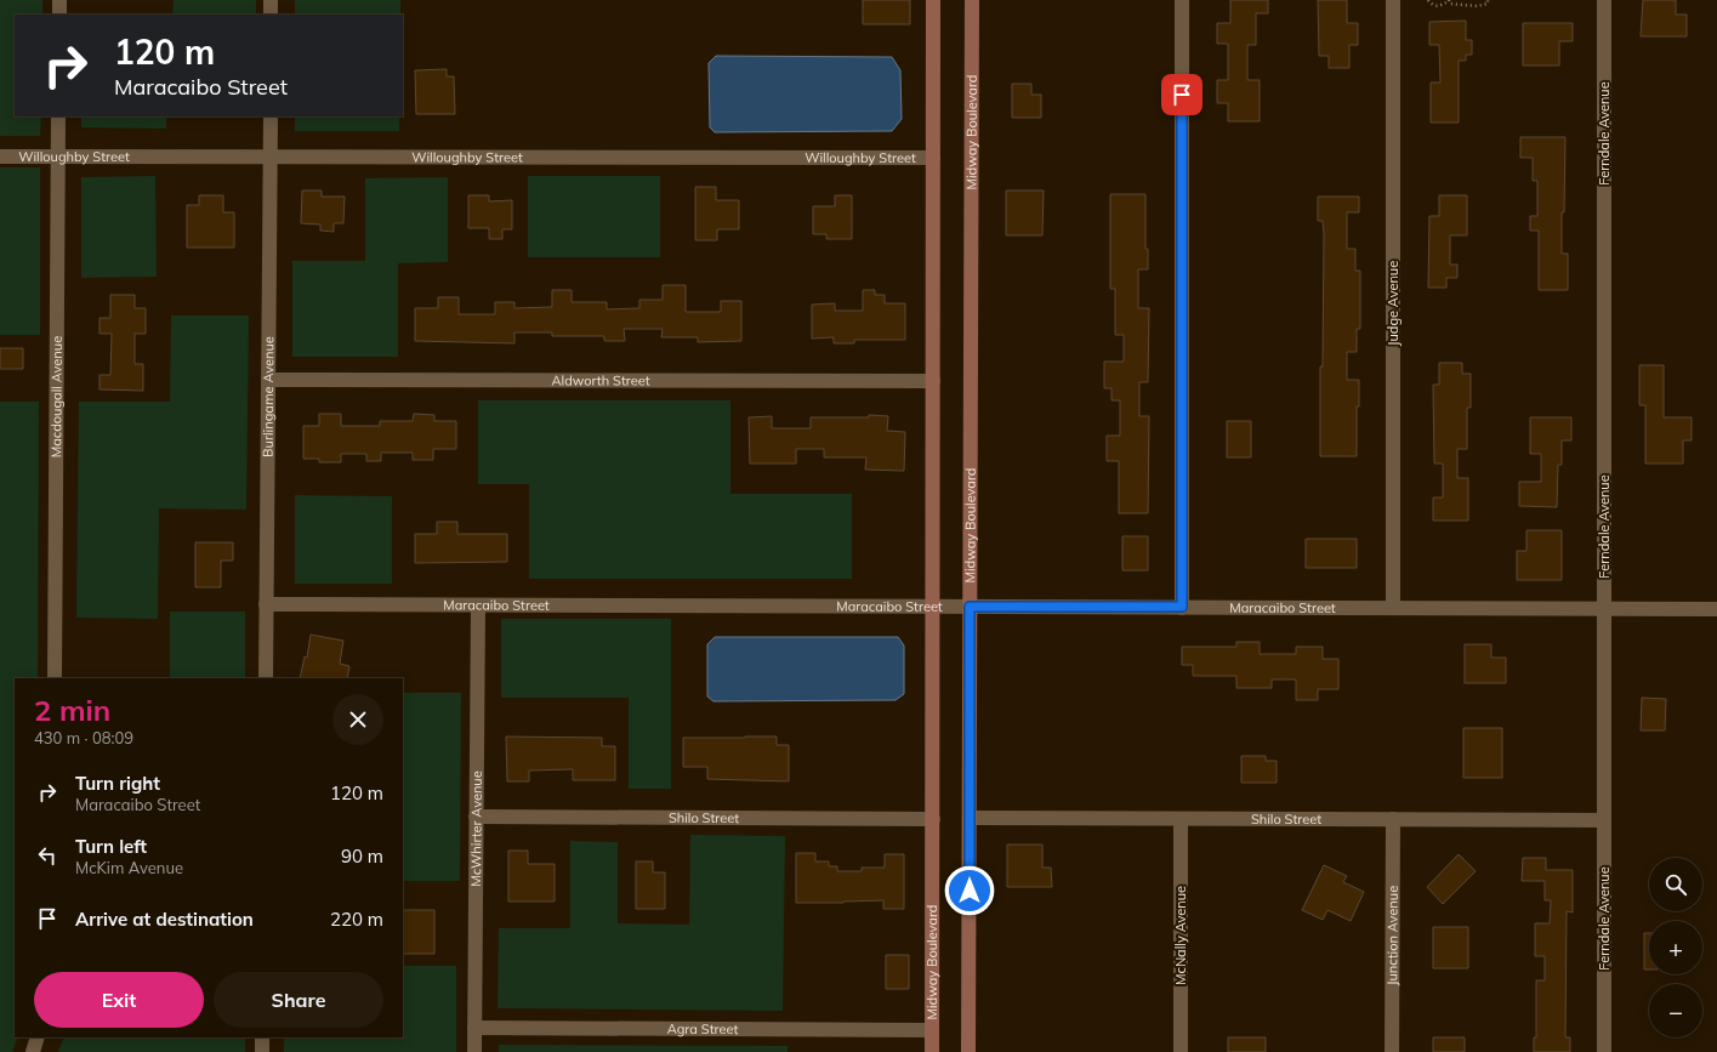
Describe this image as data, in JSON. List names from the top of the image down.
{
  "streets": {
    "street": [
      "Midway Boulevard",
      "Ferndale Avenue",
      "Willoughby Street",
      "Judge Avenue",
      "Aldworth Street",
      "Macdougall Avenue",
      "Burlingame Avenue",
      "Maracaibo Street",
      "Shilo Street",
      "McWhirter Avenue",
      "McNally Avenue",
      "Junction Avenue",
      "Agra Street"
    ]
  },
  "crossings": [
    ["Midway Boulevard", "Willoughby Street"],
    ["Midway Boulevard", "Aldworth Street"],
    ["Midway Boulevard", "Maracaibo Street"],
    ["Midway Boulevard", "Shilo Street"],
    ["Midway Boulevard", "Agra Street"],
    ["Ferndale Avenue", "Maracaibo Street"],
    ["Ferndale Avenue", "Shilo Street"],
    ["Willoughby Street", "Macdougall Avenue"],
    ["Willoughby Street", "Burlingame Avenue"],
    ["Judge Avenue", "Maracaibo Street"],
    ["Aldworth Street", "Burlingame Avenue"],
    ["Burlingame Avenue", "Maracaibo Street"],
    ["Maracaibo Street", "McWhirter Avenue"],
    ["Shilo Street", "McWhirter Avenue"],
    ["Shilo Street", "McNally Avenue"],
    ["Shilo Street", "Junction Avenue"],
    ["McWhirter Avenue", "Agra Street"]
  ],
  "page": {
    "turn": ["120 m", "Maracaibo Street"],
    "heading": ["2 min", "430 m · 08:09"],
    "list": [
      {
        "name": "Turn right",
        "note": "Maracaibo Street",
        "value": "120 m"
      },
      {
        "name": "Turn left",
        "note": "McKim Avenue",
        "value": "90 m"
      },
      {
        "name": "Arrive at destination",
        "value": "220 m"
      }
    ],
    "map_buttons": ["+", "−"],
    "buttons": ["Exit", "Share"]
  }
}
